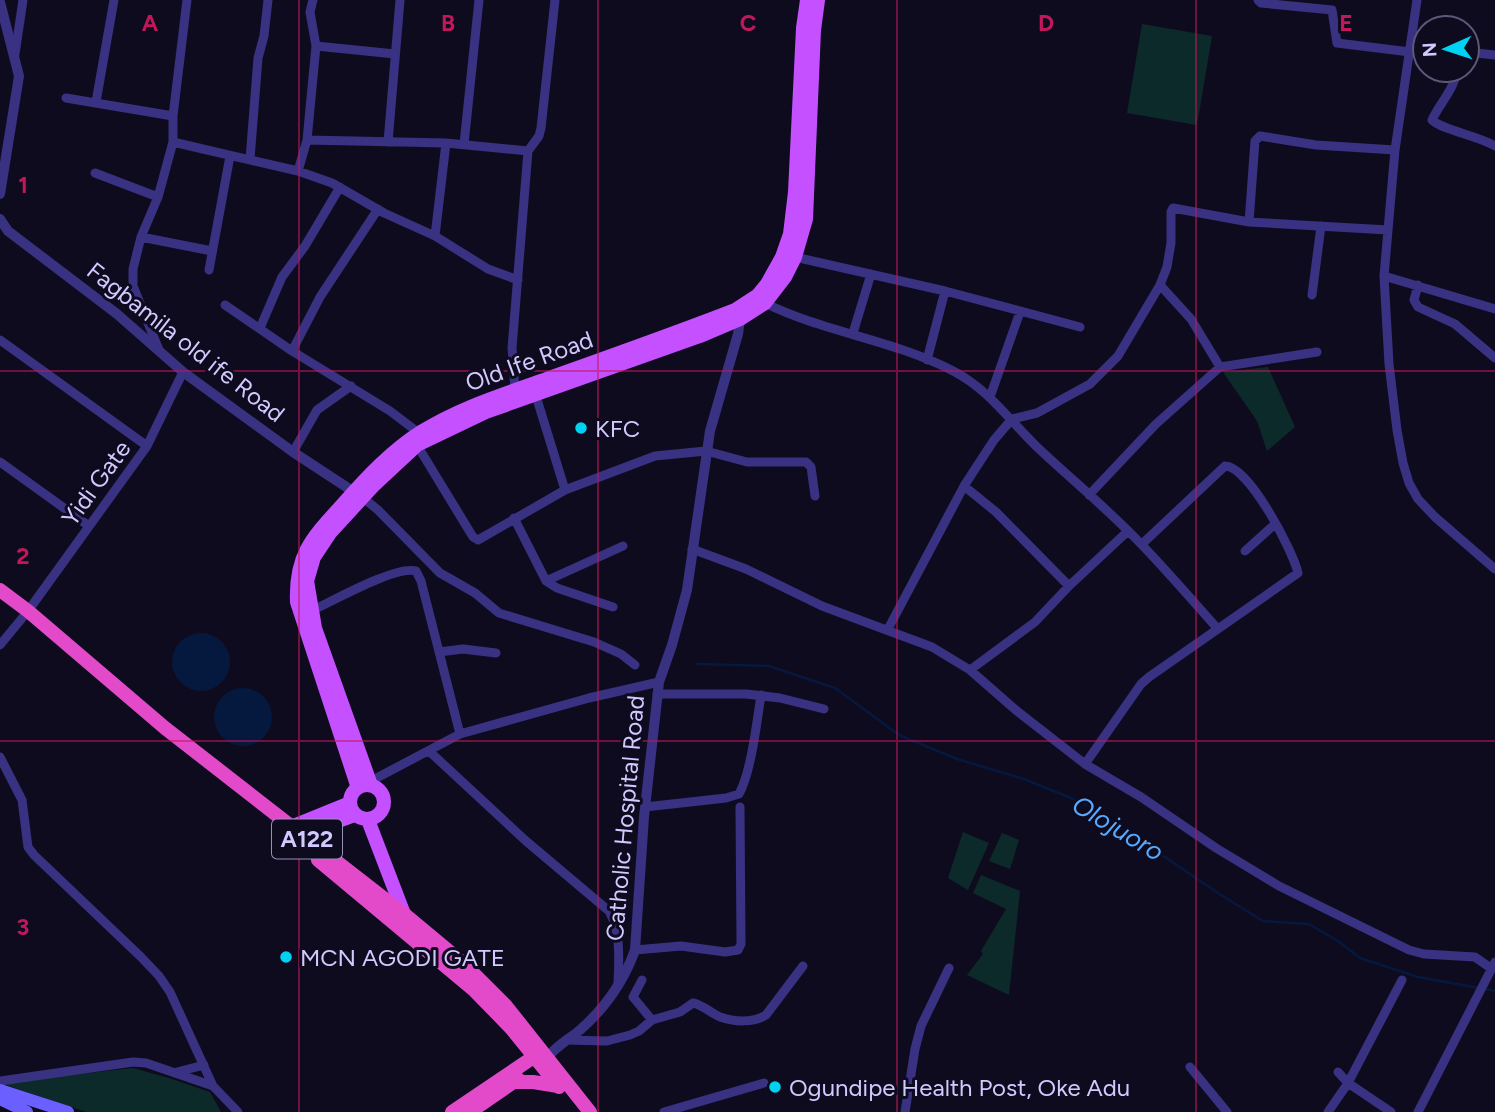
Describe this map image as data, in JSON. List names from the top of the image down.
{
  "streets": {
    "highway": ["A122"],
    "main road": ["Old Ife Road"],
    "street": ["Fagbamila old ife Road", "Yidi Gate", "Catholic Hospital Road"]
  },
  "crossings": [
    ["Fagbamila old ife Road", "Old Ife Road"],
    ["Fagbamila old ife Road", "Yidi Gate"],
    ["Old Ife Road", "Catholic Hospital Road"],
    ["Yidi Gate", "A122"],
    ["Catholic Hospital Road", "A122"]
  ],
  "water": ["Olojuoro"],
  "places": ["KFC", "MCN AGODI GATE", "Ogundipe Health Post, Oke Adu"],
  "north": "left",
  "grid": {
    "columns": [
      "A",
      "B",
      "C",
      "D",
      "E"
    ],
    "rows": ["1", "2", "3"]
  }
}
